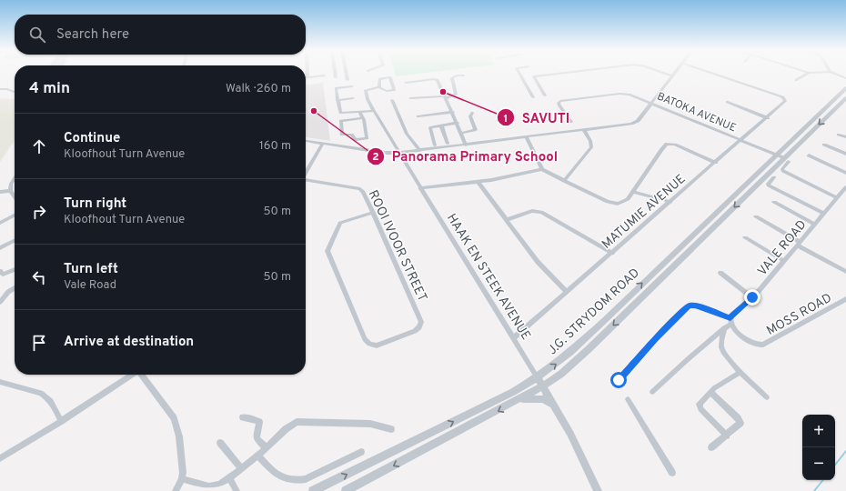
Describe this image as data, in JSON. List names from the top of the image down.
{
  "streets": {
    "street": [
      "BATOKA AVENUE",
      "MATUMIE AVENUE",
      "ROOI IVOOR STREET",
      "VALE ROAD",
      "HAAK EN STEEK AVENUE",
      "J.G. STRYDOM ROAD",
      "MOSS ROAD"
    ]
  },
  "crossings": [
    ["BATOKA AVENUE", "MATUMIE AVENUE"],
    ["BATOKA AVENUE", "J.G. STRYDOM ROAD"],
    ["MATUMIE AVENUE", "HAAK EN STEEK AVENUE"],
    ["VALE ROAD", "MOSS ROAD"],
    ["HAAK EN STEEK AVENUE", "J.G. STRYDOM ROAD"]
  ],
  "places": ["SAVUTI", "Panorama Primary School"],
  "page": {
    "search": "Search here",
    "heading": ["4 min", "Walk · 260 m"],
    "list": [
      ["Continue", "Kloofhout Turn Avenue", "160 m"],
      ["Turn right", "Kloofhout Turn Avenue", "50 m"],
      ["Turn left", "Vale Road", "50 m"],
      "Arrive at destination"
    ],
    "map_buttons": ["+", "−"]
  }
}
